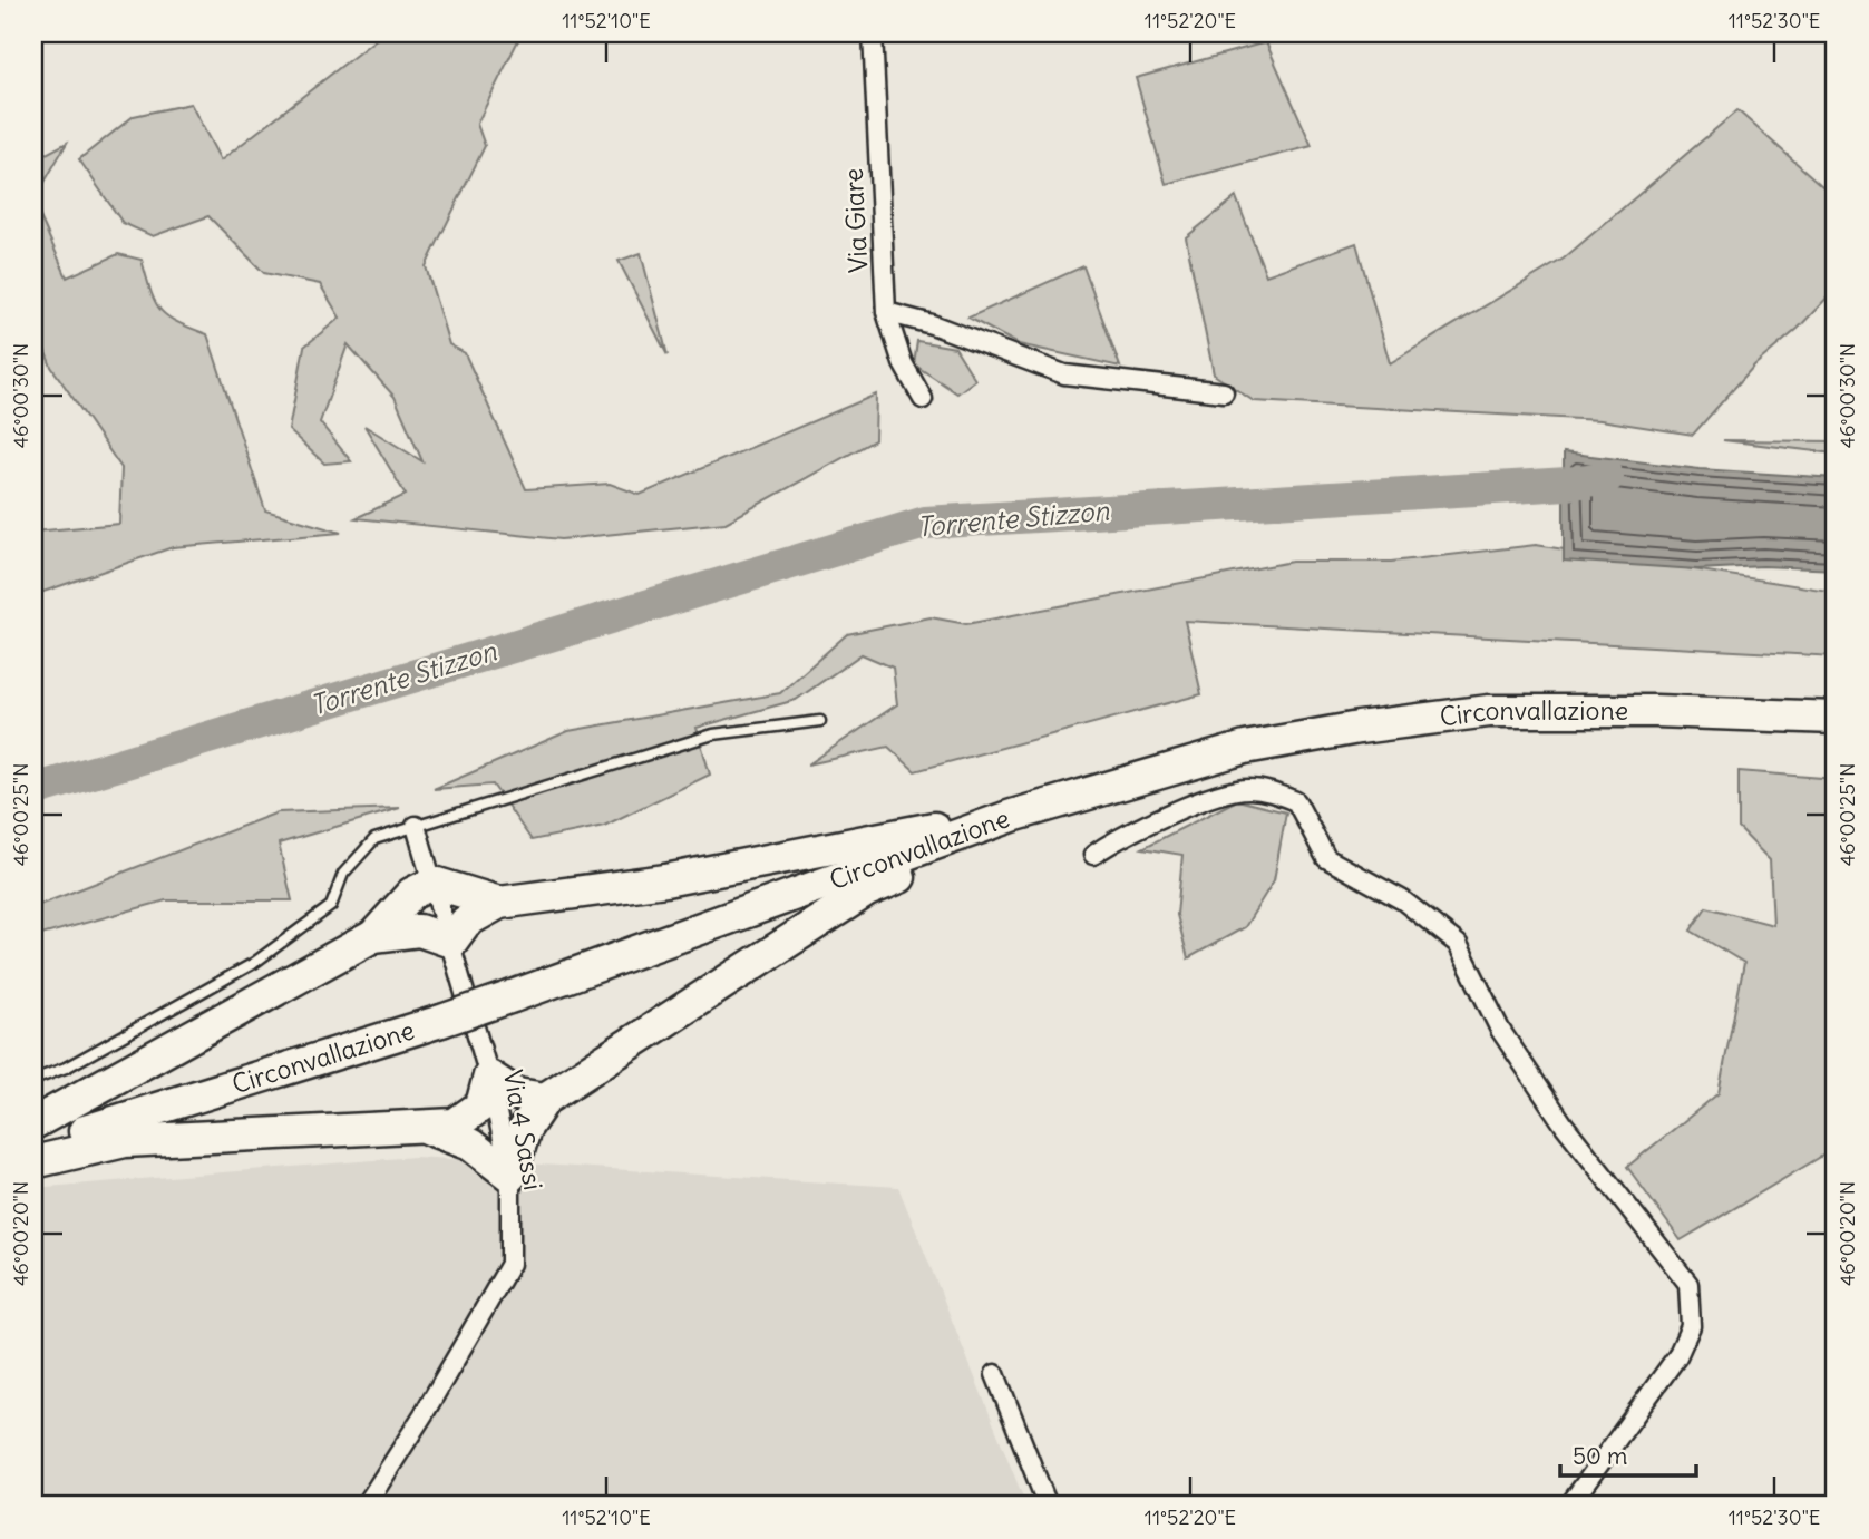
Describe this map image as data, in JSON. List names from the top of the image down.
{
  "streets": {
    "highway": ["Circonvallazione"],
    "street": ["Via Giare", "Via 4 Sassi"]
  },
  "water": ["Torrente Stizzon"],
  "scale_bar": "50 m",
  "coordinates": [
    "11°52'10\"E",
    "11°52'20\"E",
    "11°52'30\"E",
    "46°00'30\"N",
    "46°00'25\"N",
    "46°00'20\"N"
  ]
}
